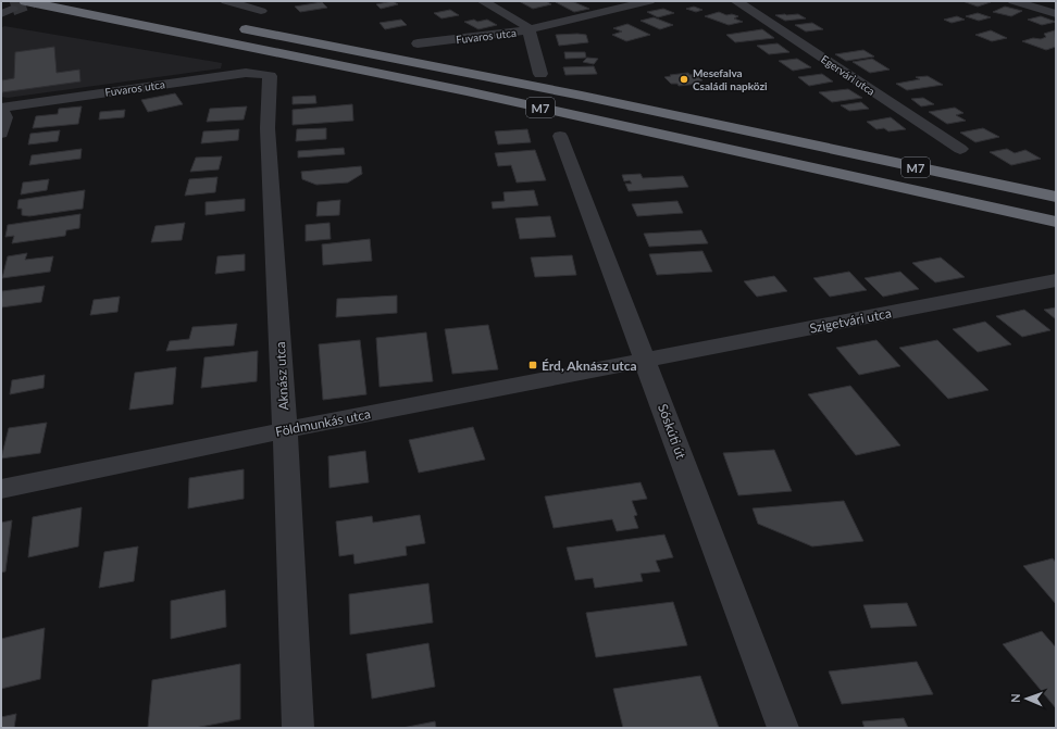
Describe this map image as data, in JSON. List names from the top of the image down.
{
  "streets": {
    "highway": ["M7"],
    "street": [
      "Fuvaros utca",
      "Egervári utca",
      "Szigetvári utca",
      "Aknász utca",
      "Földmunkás utca",
      "Sóskúti út"
    ]
  },
  "crossings": [
    ["Fuvaros utca", "Aknász utca"],
    ["Szigetvári utca", "Földmunkás utca"],
    ["Szigetvári utca", "Sóskúti út"],
    ["Aknász utca", "Földmunkás utca"],
    ["Földmunkás utca", "Sóskúti út"]
  ],
  "places": {
    "other": ["Mesefalva Családi napközi"],
    "transit": ["Érd, Aknász utca"]
  },
  "north": "left"
}
